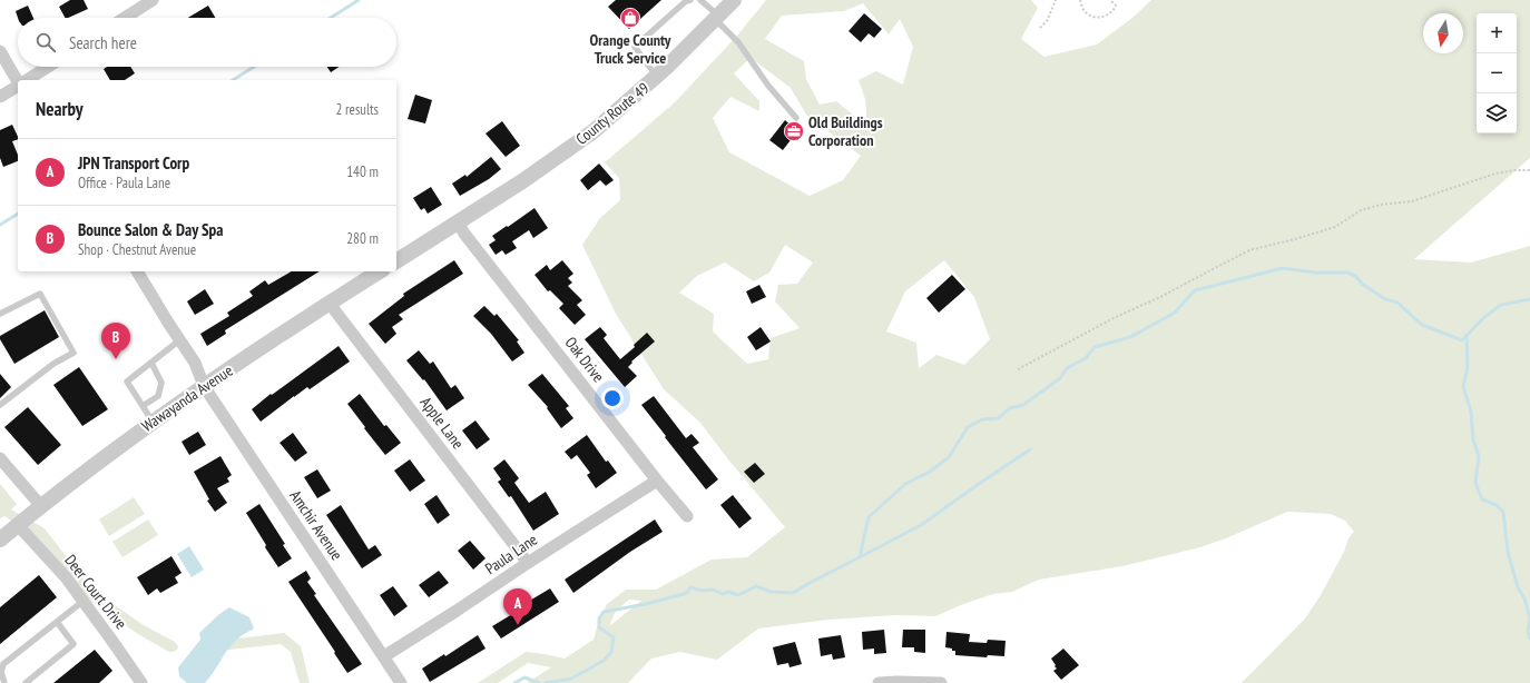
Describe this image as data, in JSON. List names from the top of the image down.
{
  "streets": {
    "street": [
      "County Route 49",
      "Oak Drive",
      "Wawayanda Avenue",
      "Apple Lane",
      "Amchir Avenue",
      "Paula Lane",
      "Deer Court Drive"
    ]
  },
  "crossings": [
    ["County Route 49", "Oak Drive"],
    ["Oak Drive", "Paula Lane"],
    ["Wawayanda Avenue", "Apple Lane"],
    ["Wawayanda Avenue", "Amchir Avenue"],
    ["Wawayanda Avenue", "Deer Court Drive"],
    ["Apple Lane", "Paula Lane"],
    ["Amchir Avenue", "Paula Lane"]
  ],
  "places": {
    "shop": ["Orange County Truck Service"],
    "office": ["Old Buildings Corporation"]
  },
  "north": "bottom",
  "page": {
    "map_buttons": ["+", "−"],
    "search": "Search here",
    "heading": ["Nearby", "2 results"],
    "list": [
      {
        "mark": "A",
        "name": "JPN Transport Corp",
        "note": "Office · Paula Lane",
        "value": "140 m"
      },
      {
        "mark": "B",
        "name": "Bounce Salon & Day Spa",
        "note": "Shop · Chestnut Avenue",
        "value": "280 m"
      }
    ],
    "pins": ["B", "A"]
  }
}
